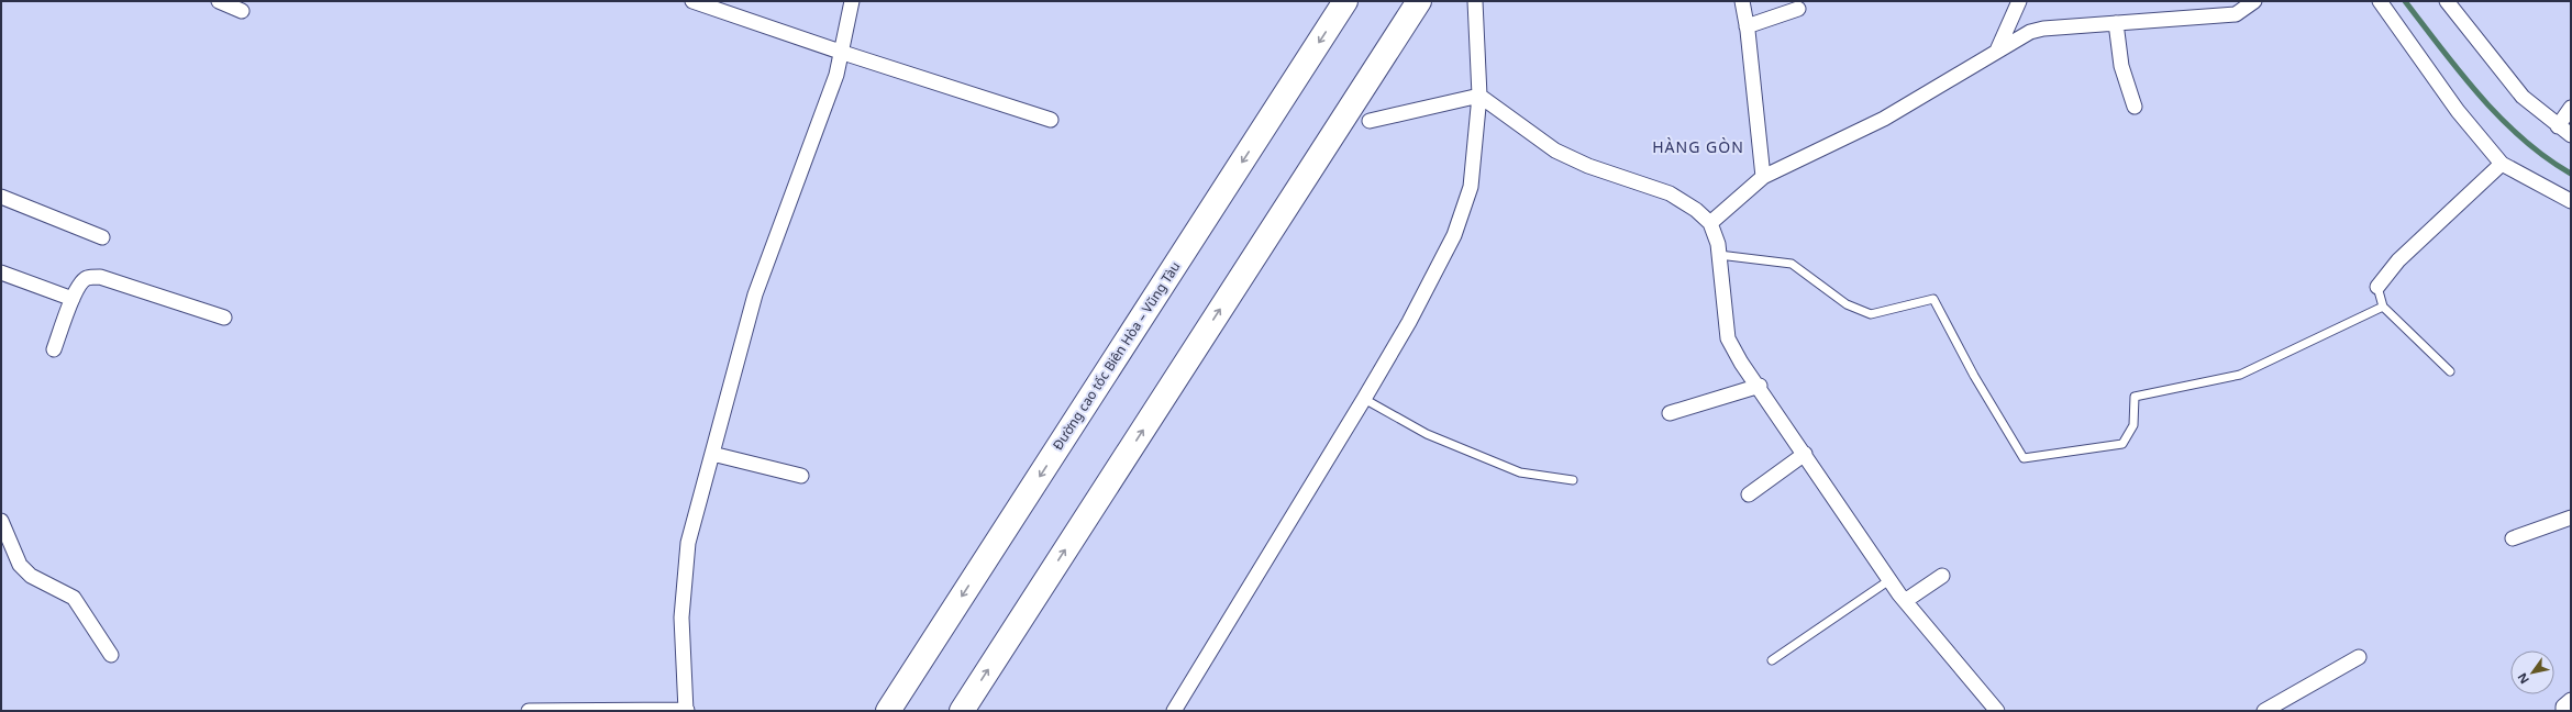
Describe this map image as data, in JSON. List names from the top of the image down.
{
  "streets": {
    "highway": ["Đường cao tốc Biên Hòa – Vũng Tàu"]
  },
  "districts": ["HÀNG GÒN"],
  "north": "bottom left"
}
